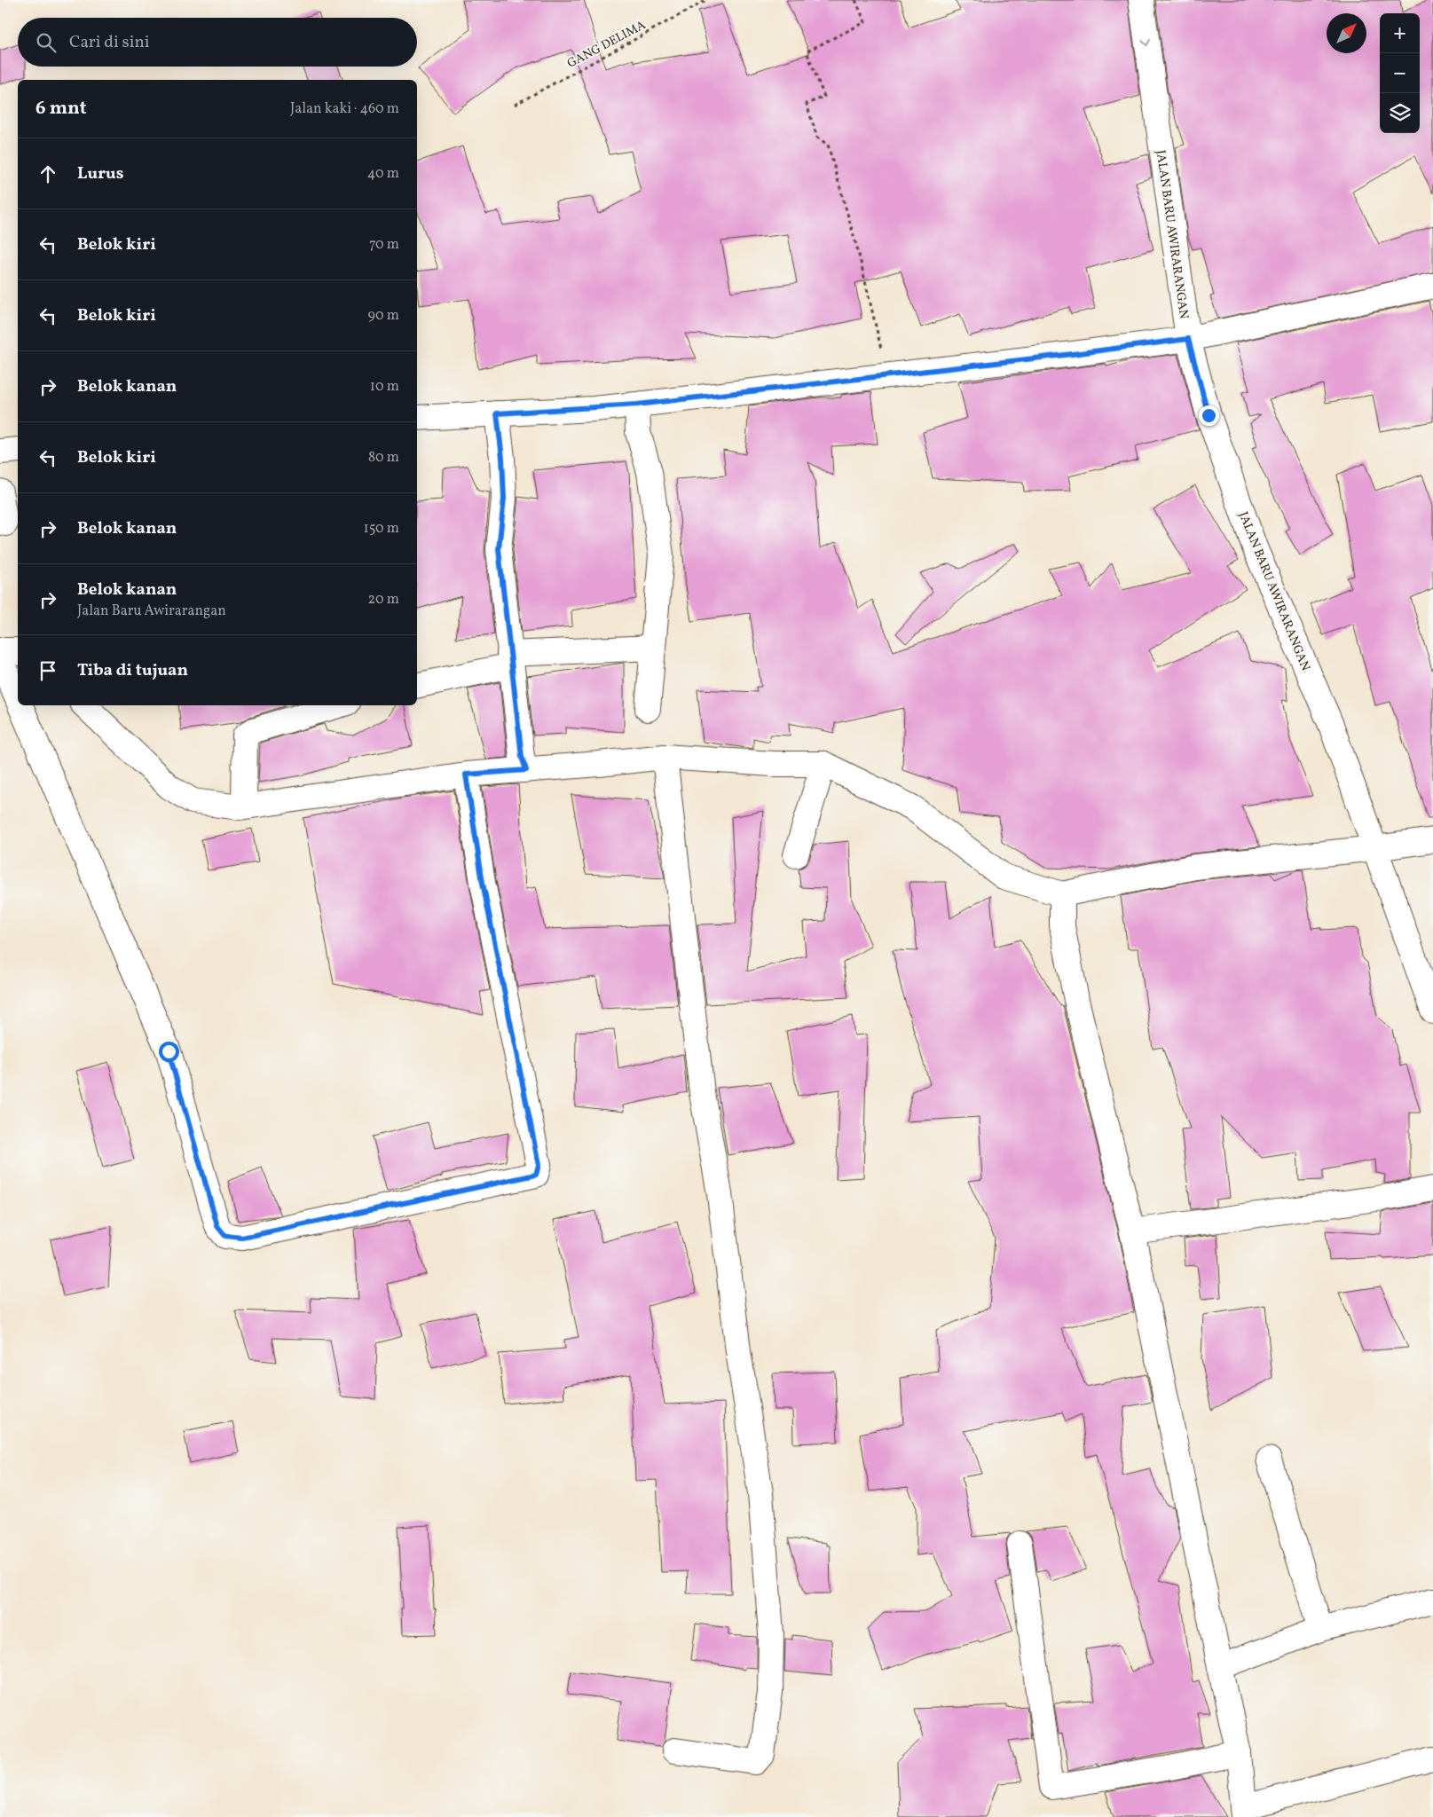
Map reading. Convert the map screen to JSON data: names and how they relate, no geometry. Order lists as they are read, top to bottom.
{
  "streets": {
    "street": ["JALAN BARU AWIRARANGAN"],
    "path": ["GANG DELIMA"]
  },
  "north": "top right",
  "page": {
    "map_buttons": ["+", "−"],
    "search": "Cari di sini",
    "heading": ["6 mnt", "Jalan kaki · 460 m"],
    "list": [
      ["Lurus", "40 m"],
      ["Belok kiri", "70 m"],
      ["Belok kiri", "90 m"],
      ["Belok kanan", "10 m"],
      ["Belok kiri", "80 m"],
      ["Belok kanan", "150 m"],
      ["Belok kanan", "Jalan Baru Awirarangan", "20 m"],
      "Tiba di tujuan"
    ]
  }
}
